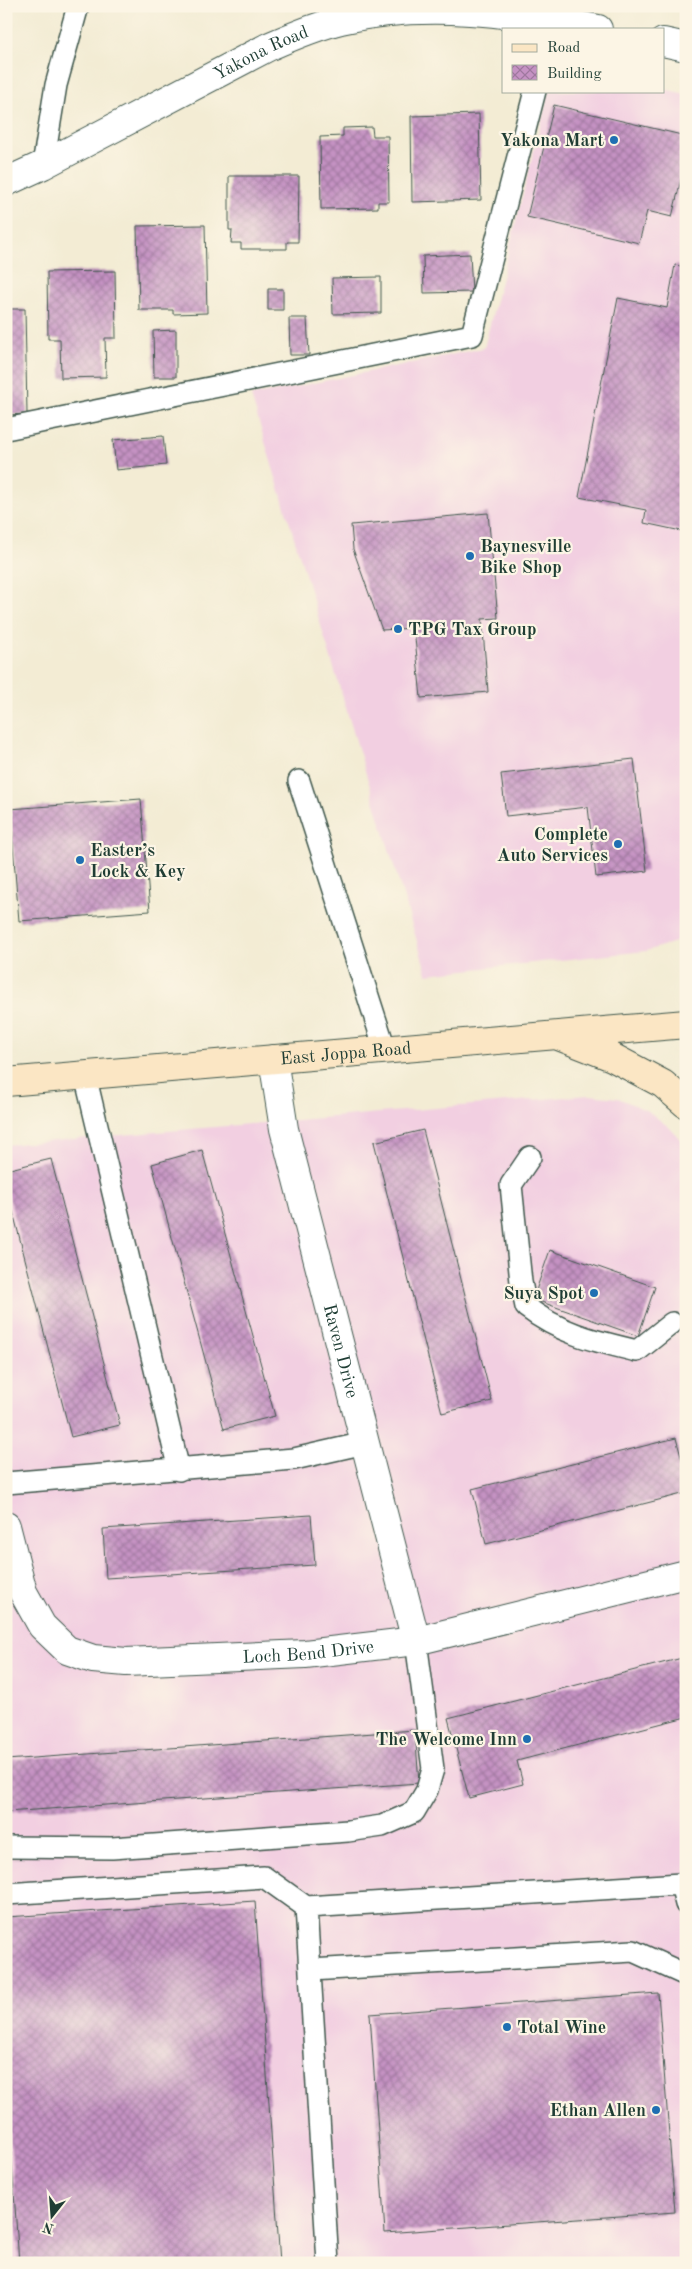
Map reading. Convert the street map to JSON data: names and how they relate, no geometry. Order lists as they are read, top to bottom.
{
  "streets": {
    "main road": ["East Joppa Road"],
    "street": ["Yakona Road", "Raven Drive", "Loch Bend Drive"]
  },
  "crossings": [
    ["East Joppa Road", "Raven Drive"],
    ["Raven Drive", "Loch Bend Drive"]
  ],
  "places": [
    "Yakona Mart",
    "Baynesville Bike Shop",
    "TPG Tax Group",
    "Complete Auto Services",
    "Easter’s Lock & Key",
    "Suya Spot",
    "The Welcome Inn",
    "Total Wine",
    "Ethan Allen"
  ],
  "legend": ["Road", "Building"],
  "north": "bottom"
}
